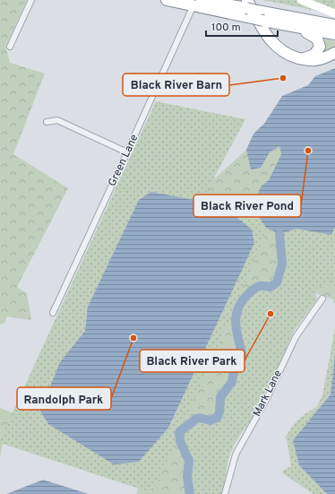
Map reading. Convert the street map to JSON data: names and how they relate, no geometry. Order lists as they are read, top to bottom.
{
  "streets": {
    "street": ["Green Lane", "Mark Lane"]
  },
  "places": [
    "Black River Barn",
    "Black River Pond",
    "Black River Park",
    "Randolph Park"
  ],
  "scale_bar": "100 m"
}
